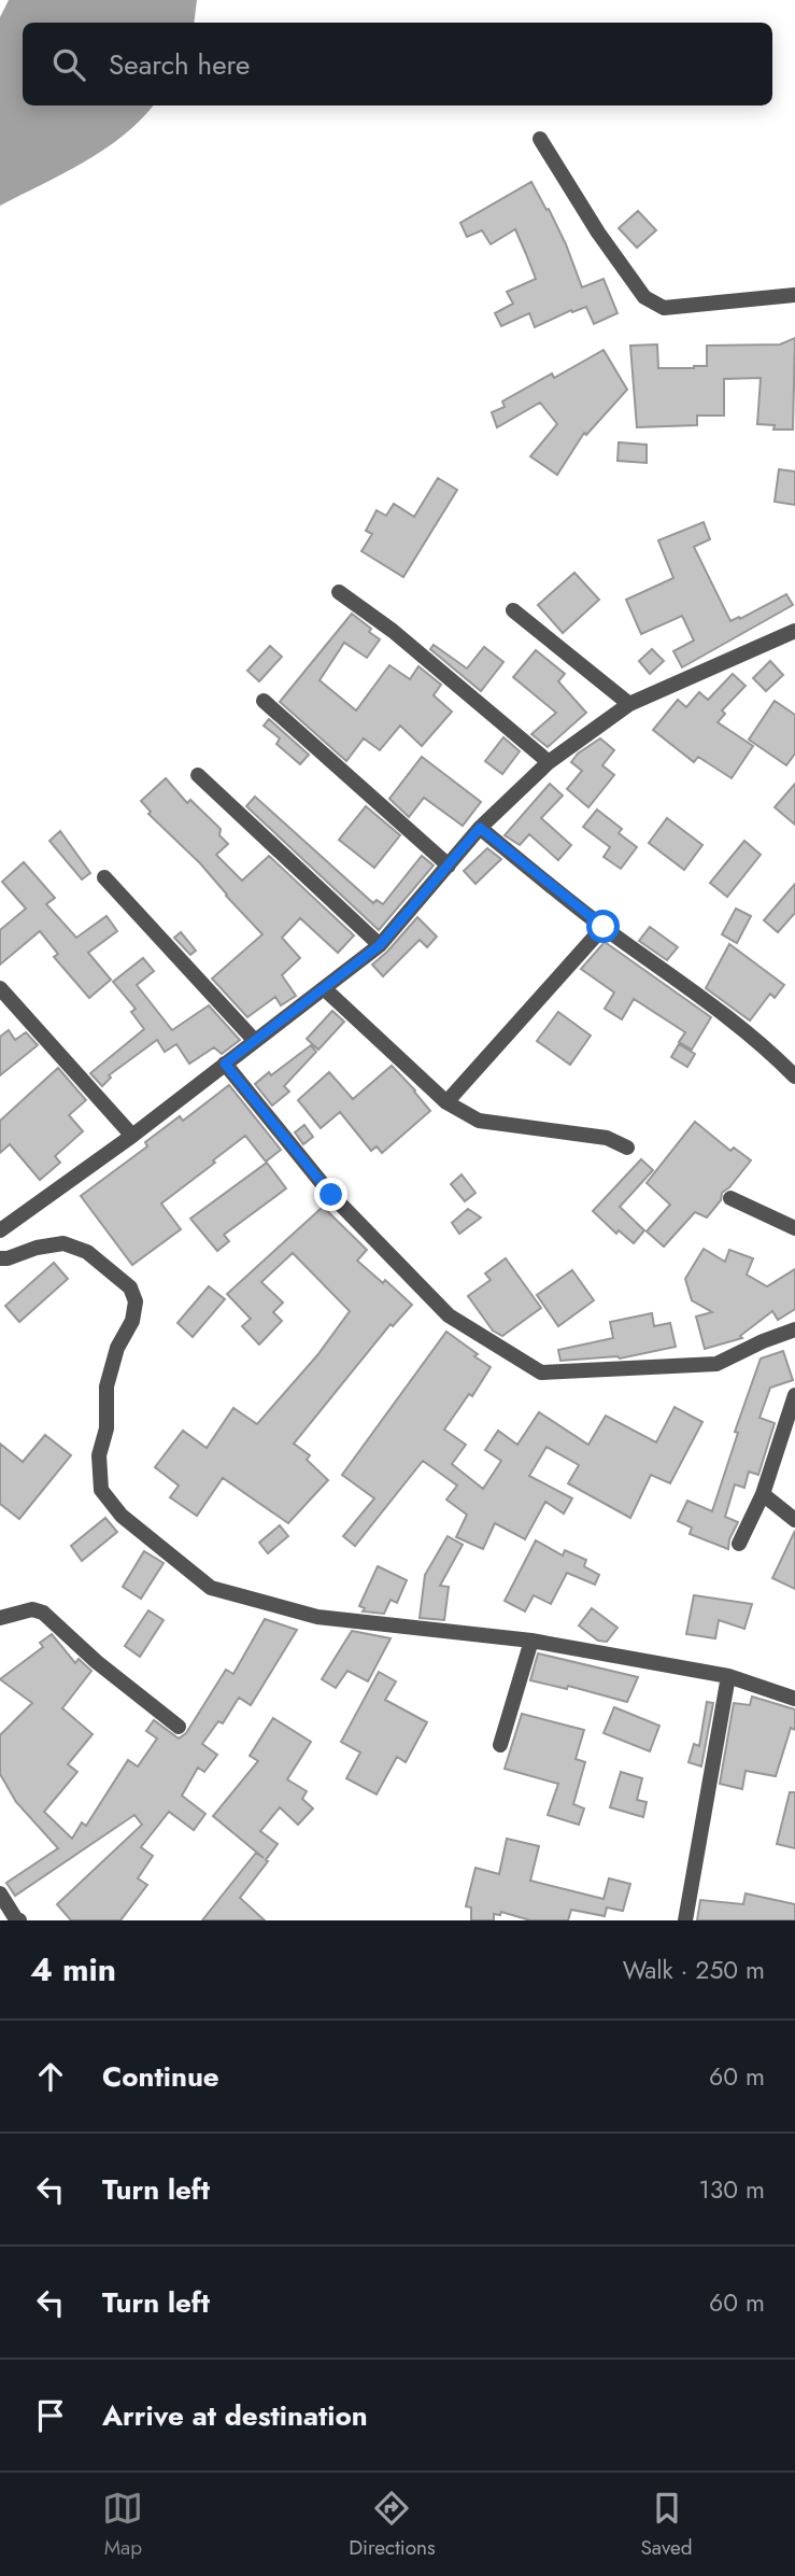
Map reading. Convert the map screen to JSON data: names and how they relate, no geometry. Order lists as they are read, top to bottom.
{
  "page": {
    "search": "Search here",
    "heading": ["4 min", "Walk · 250 m"],
    "list": [
      ["Continue", "60 m"],
      ["Turn left", "130 m"],
      ["Turn left", "60 m"],
      "Arrive at destination"
    ],
    "nav": ["Map", "Directions", "Saved"]
  }
}
